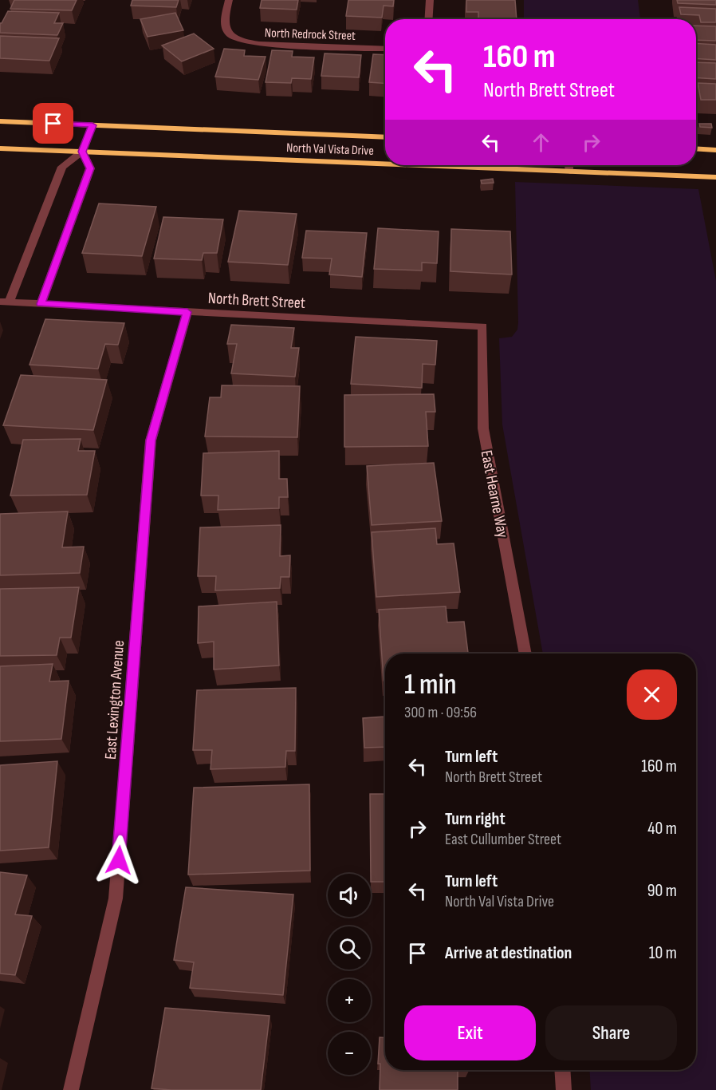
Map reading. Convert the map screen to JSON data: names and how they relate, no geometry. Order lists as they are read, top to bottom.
{
  "streets": {
    "main road": ["North Val Vista Drive"],
    "street": [
      "North Redrock Street",
      "North Brett Street",
      "East Hearne Way",
      "East Lexington Avenue"
    ]
  },
  "crossings": [
    ["North Brett Street", "East Hearne Way"],
    ["North Brett Street", "East Lexington Avenue"]
  ],
  "page": {
    "turn": ["160 m", "North Brett Street"],
    "heading": ["1 min", "300 m · 09:56"],
    "list": [
      {
        "name": "Turn left",
        "note": "North Brett Street",
        "value": "160 m"
      },
      {
        "name": "Turn right",
        "note": "East Cullumber Street",
        "value": "40 m"
      },
      {
        "name": "Turn left",
        "note": "North Val Vista Drive",
        "value": "90 m"
      },
      {
        "name": "Arrive at destination",
        "value": "10 m"
      }
    ],
    "map_buttons": ["+", "−"],
    "buttons": ["Exit", "Share"]
  }
}
